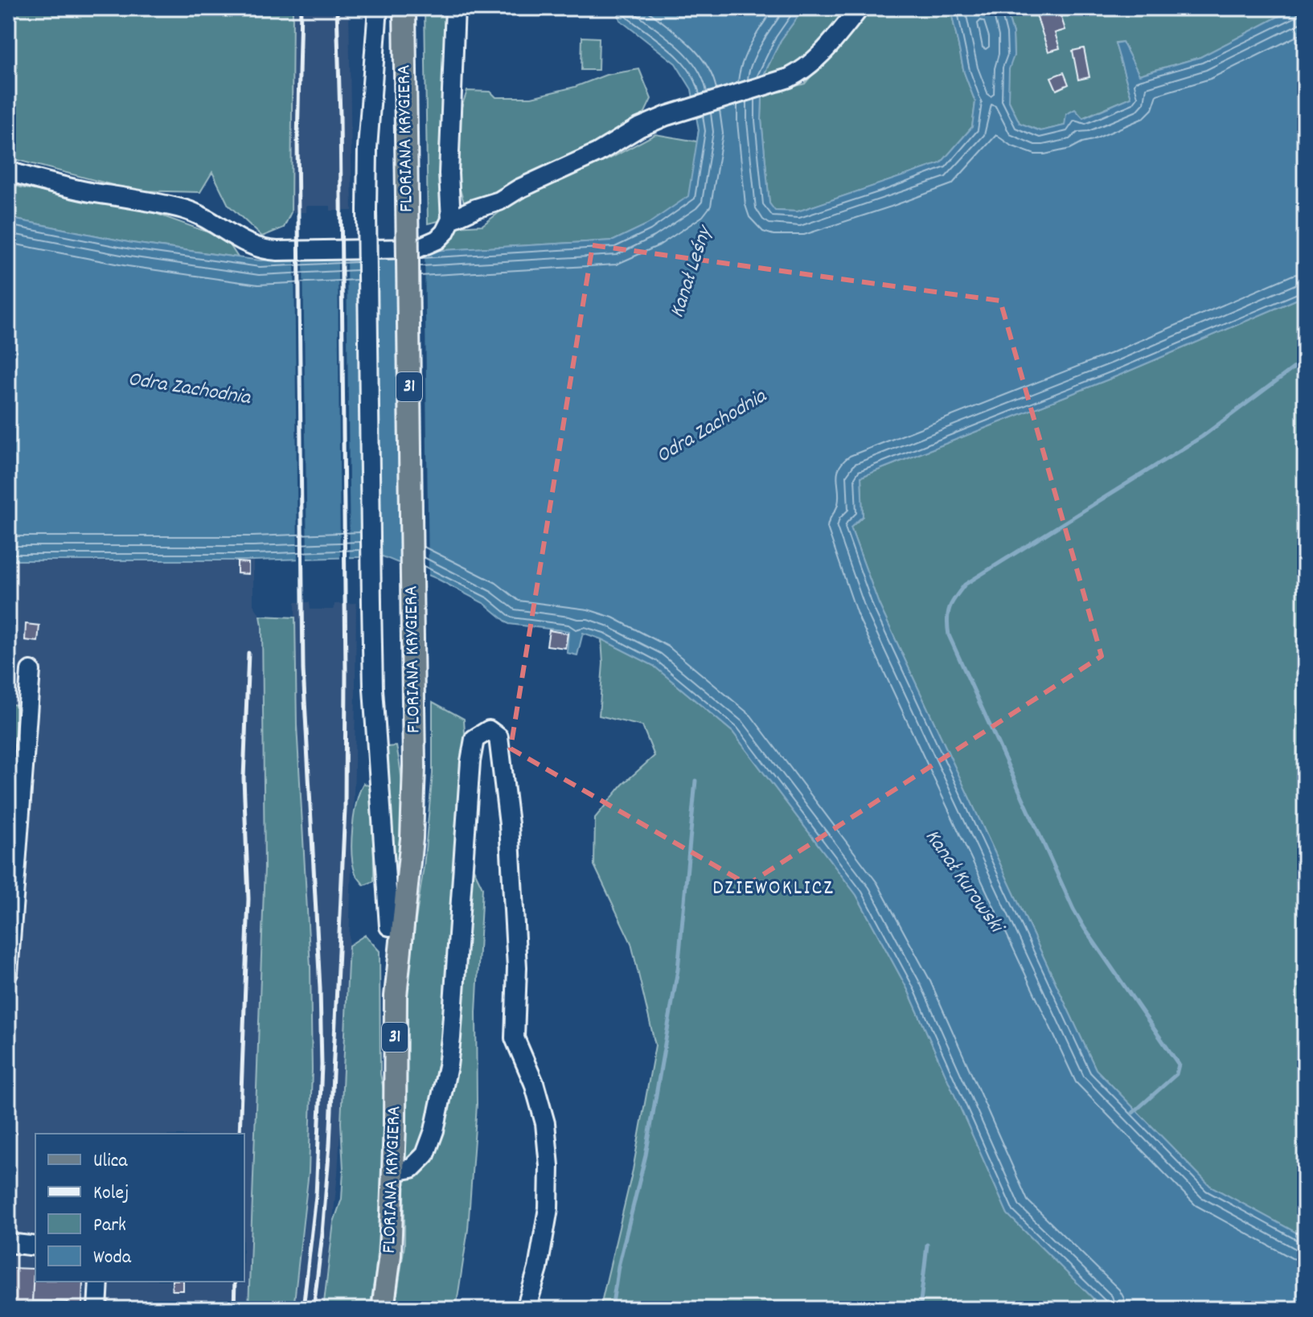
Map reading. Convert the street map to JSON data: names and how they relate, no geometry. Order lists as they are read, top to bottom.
{
  "streets": {
    "main road": ["FLORIANA KRYGIERA", "31"]
  },
  "districts": ["DZIEWOKLICZ"],
  "water": ["Kanał Leśny", "Odra Zachodnia", "Kanał Kurowski"],
  "legend": [
    "Ulica",
    "Kolej",
    "Park",
    "Woda"
  ]
}
